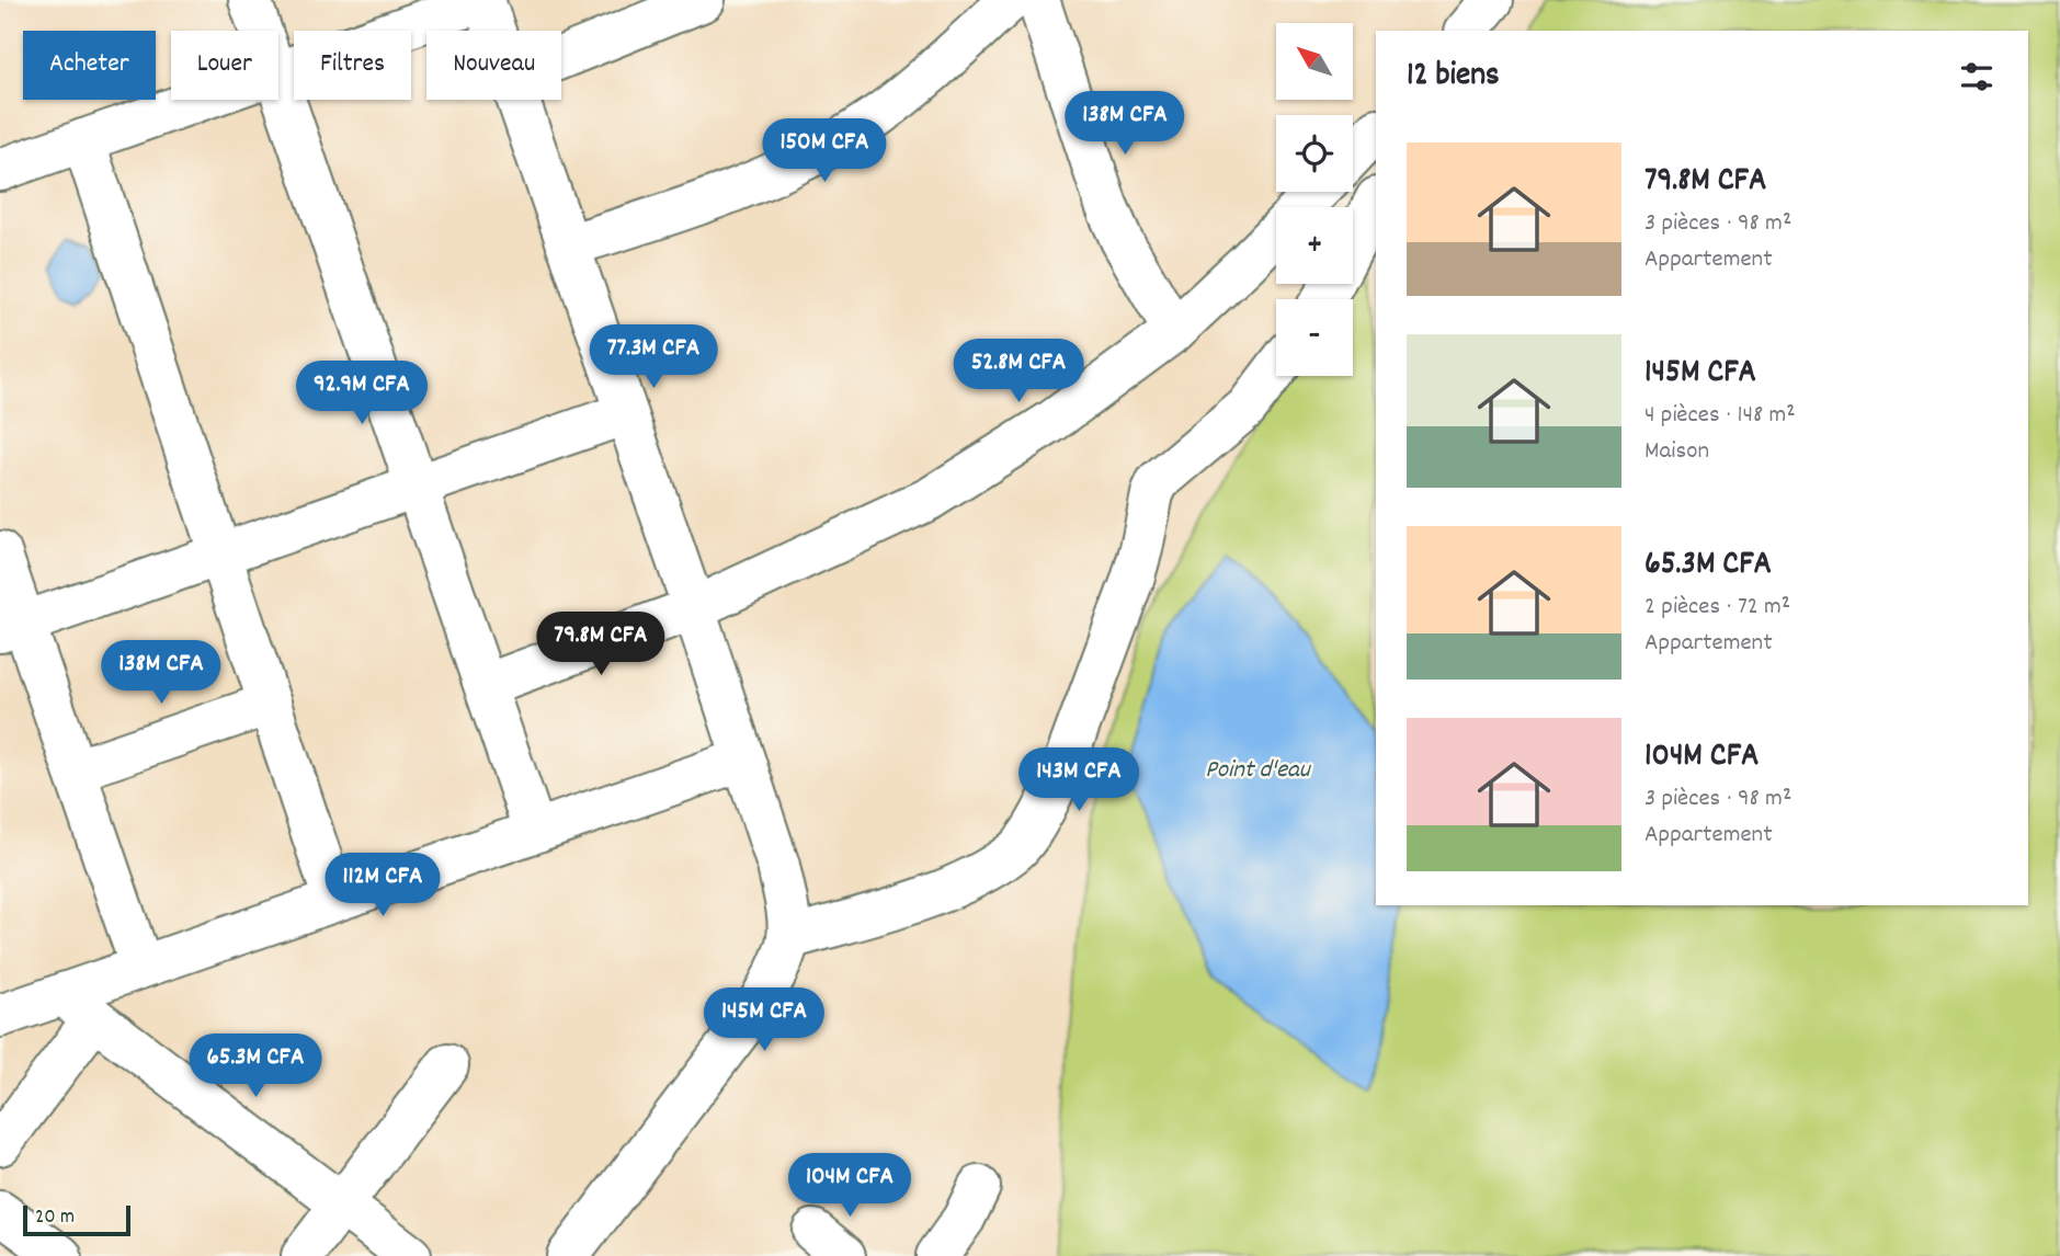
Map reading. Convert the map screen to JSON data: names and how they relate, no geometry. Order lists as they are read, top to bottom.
{
  "water": ["Point d'eau"],
  "scale_bar": "20 m",
  "north": "top left",
  "page": {
    "map_buttons": ["+", "−"],
    "chip": [
      "Acheter",
      "Louer",
      "Filtres",
      "Nouveau"
    ],
    "heading": "12 biens",
    "price": [
      "138M CFA",
      "150M CFA",
      "77.3M CFA",
      "52.8M CFA",
      "92.9M CFA",
      "79.8M CFA",
      "138M CFA",
      "143M CFA",
      "112M CFA",
      "145M CFA",
      "65.3M CFA",
      "104M CFA"
    ],
    "list": [
      {
        "name": "79.8M CFA",
        "note": "3 pièces · 98 m² · Appartement"
      },
      {
        "name": "145M CFA",
        "note": "4 pièces · 148 m² · Maison"
      },
      {
        "name": "65.3M CFA",
        "note": "2 pièces · 72 m² · Appartement"
      },
      {
        "name": "104M CFA",
        "note": "3 pièces · 98 m² · Appartement"
      }
    ],
    "scale": "20 m"
  }
}
